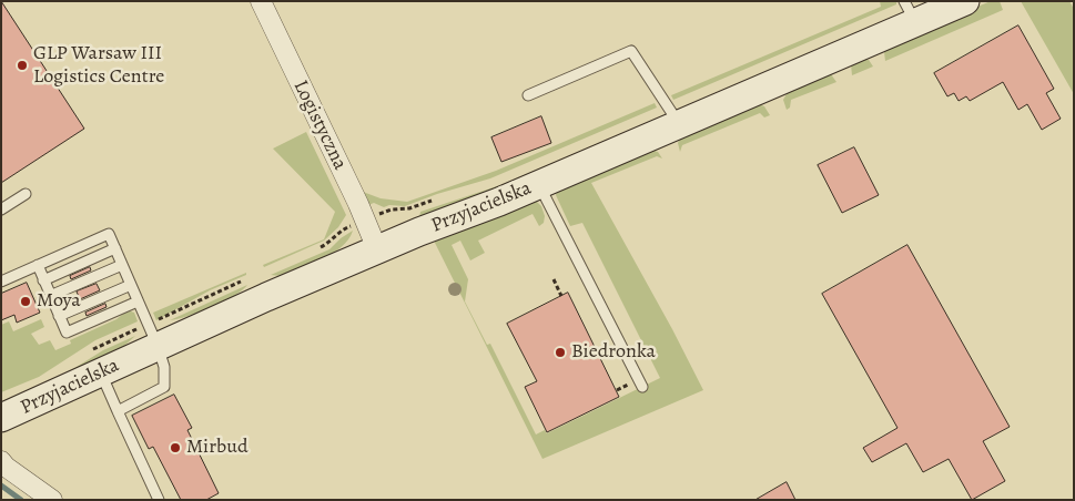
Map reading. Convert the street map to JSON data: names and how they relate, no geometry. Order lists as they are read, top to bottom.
{
  "streets": {
    "street": ["Logistyczna", "Przyjacielska"]
  },
  "crossings": [
    ["Logistyczna", "Przyjacielska"]
  ],
  "places": [
    "GLP Warsaw III Logistics Centre",
    "Moya",
    "Biedronka",
    "Mirbud"
  ]
}
